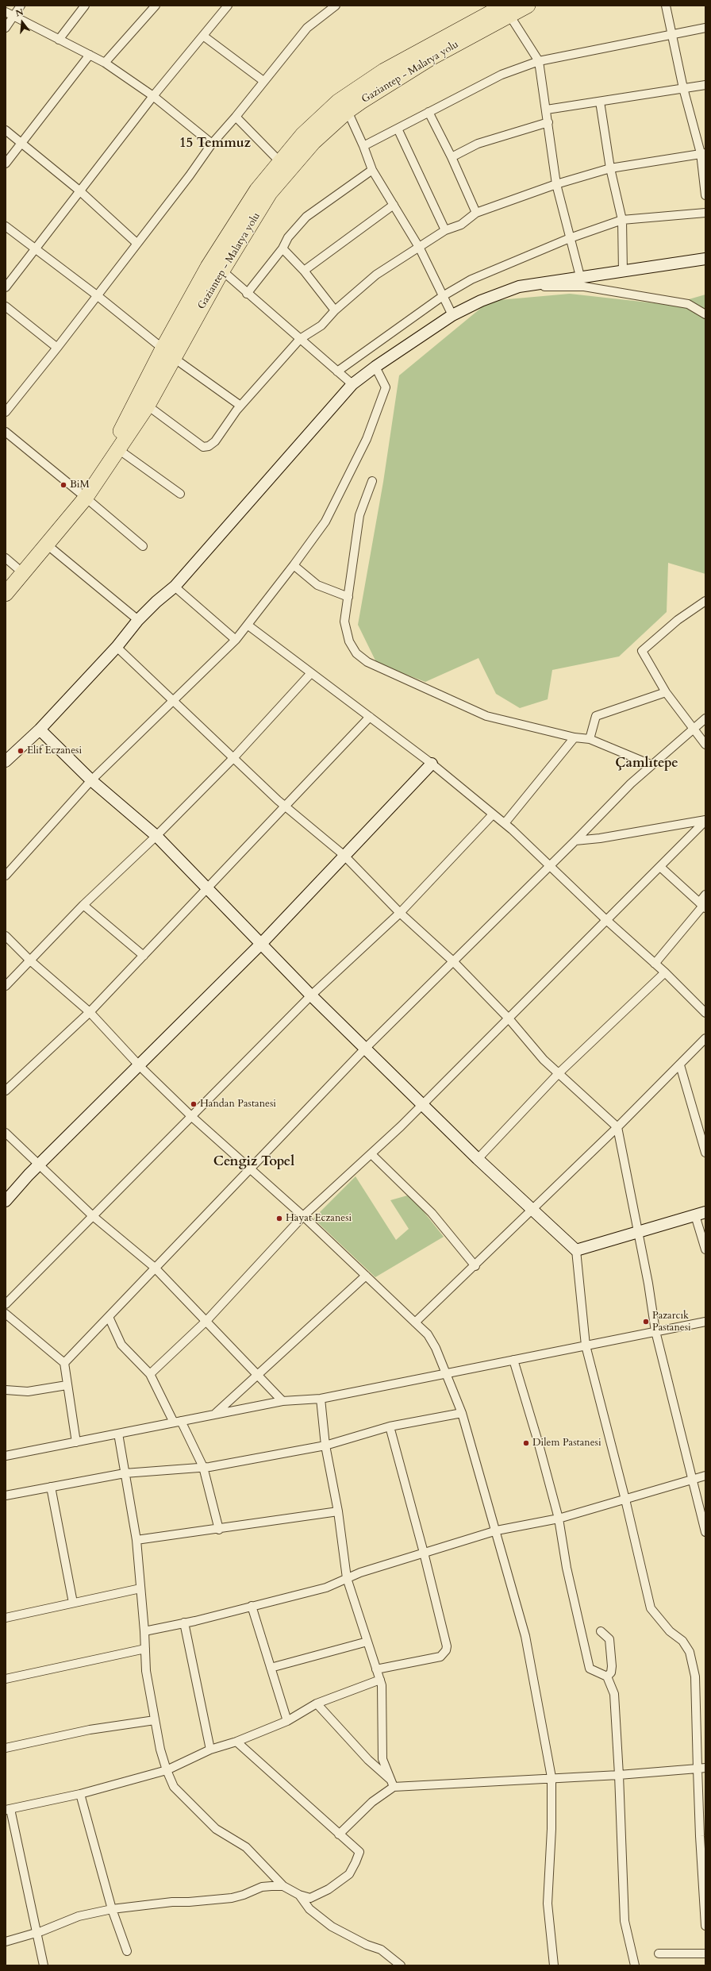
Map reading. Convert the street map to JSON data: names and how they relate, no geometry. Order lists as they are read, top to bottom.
{
  "streets": {
    "highway": ["Gaziantep - Malatya yolu"]
  },
  "districts": ["15 Temmuz", "Çamlıtepe", "Cengiz Topel"],
  "places": [
    "BiM",
    "Elif Eczanesi",
    "Handan Pastanesi",
    "Hayat Eczanesi",
    "Pazarcık Pastanesi",
    "Dilem Pastanesi"
  ],
  "north": "top"
}
